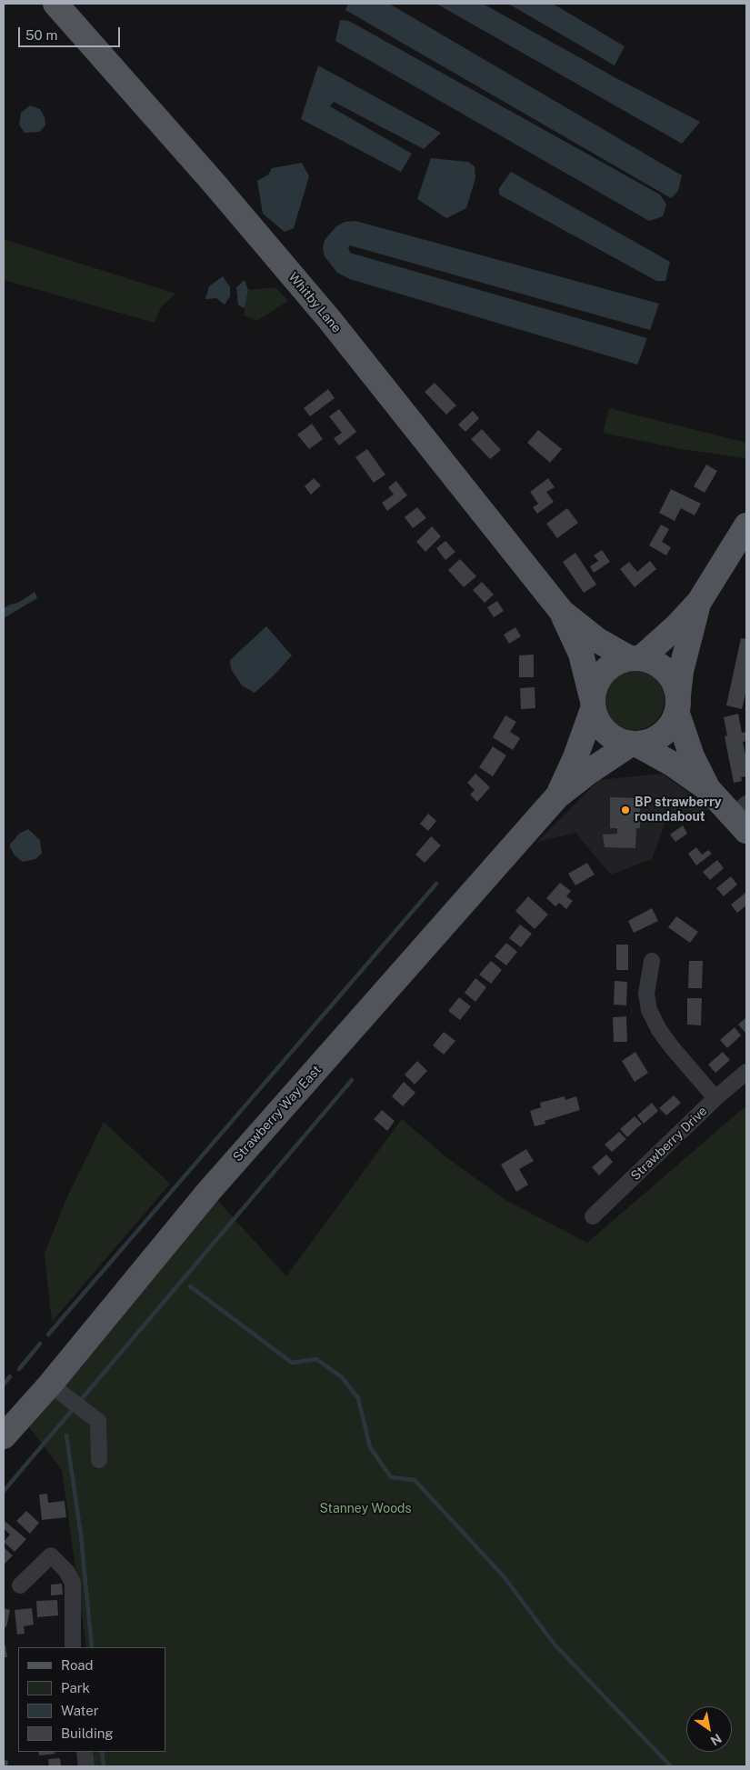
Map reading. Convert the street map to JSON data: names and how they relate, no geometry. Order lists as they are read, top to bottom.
{
  "streets": {
    "main road": ["Whitby Lane", "Strawberry Way East"],
    "street": ["Strawberry Drive"]
  },
  "crossings": [
    ["Whitby Lane", "Strawberry Way East"]
  ],
  "parks": ["Stanney Woods"],
  "places": ["BP strawberry roundabout"],
  "legend": [
    "Road",
    "Park",
    "Water",
    "Building"
  ],
  "scale_bar": "50 m",
  "north": "bottom right"
}
